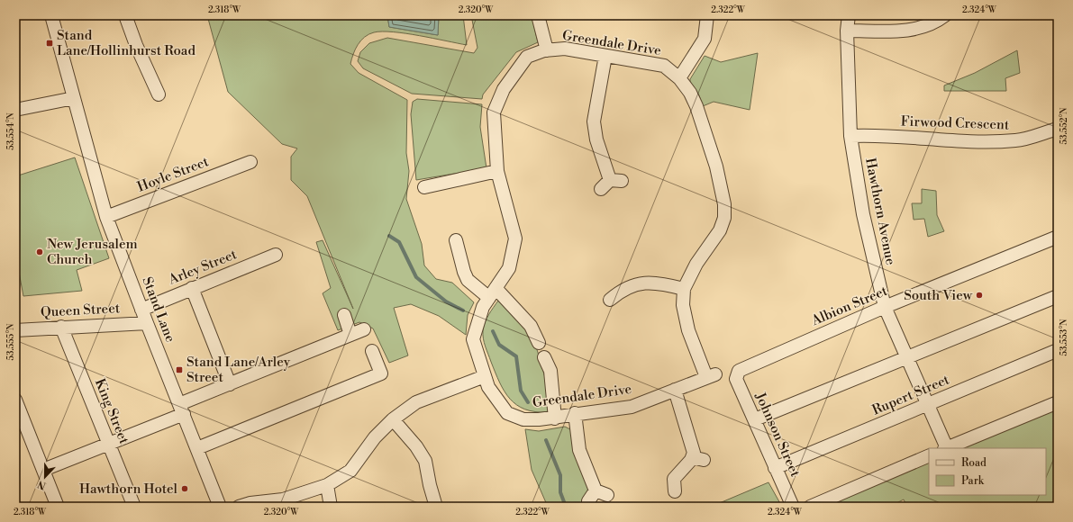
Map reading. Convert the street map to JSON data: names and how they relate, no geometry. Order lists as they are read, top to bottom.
{
  "streets": {
    "street": [
      "Greendale Drive",
      "Firwood Crescent",
      "Hoyle Street",
      "Hawthorn Avenue",
      "Arley Street",
      "Albion Street",
      "Stand Lane",
      "Queen Street",
      "Rupert Street",
      "King Street",
      "Johnson Street"
    ]
  },
  "crossings": [
    ["Firwood Crescent", "Hawthorn Avenue"],
    ["Hoyle Street", "Stand Lane"],
    ["Hawthorn Avenue", "Albion Street"],
    ["Hawthorn Avenue", "Rupert Street"],
    ["Arley Street", "Stand Lane"],
    ["Albion Street", "Johnson Street"],
    ["Stand Lane", "Queen Street"],
    ["Queen Street", "King Street"],
    ["Rupert Street", "Johnson Street"]
  ],
  "places": {
    "transit": ["Stand Lane/Hollinhurst Road", "Stand Lane/Arley Street"],
    "other": ["New Jerusalem Church", "South View", "Hawthorn Hotel"]
  },
  "legend": ["Road", "Park"],
  "north": "bottom",
  "coordinates": [
    "2.318°W",
    "2.320°W",
    "2.322°W",
    "2.324°W",
    "53.552°N",
    "53.554°N",
    "53.553°N",
    "53.555°N"
  ]
}
